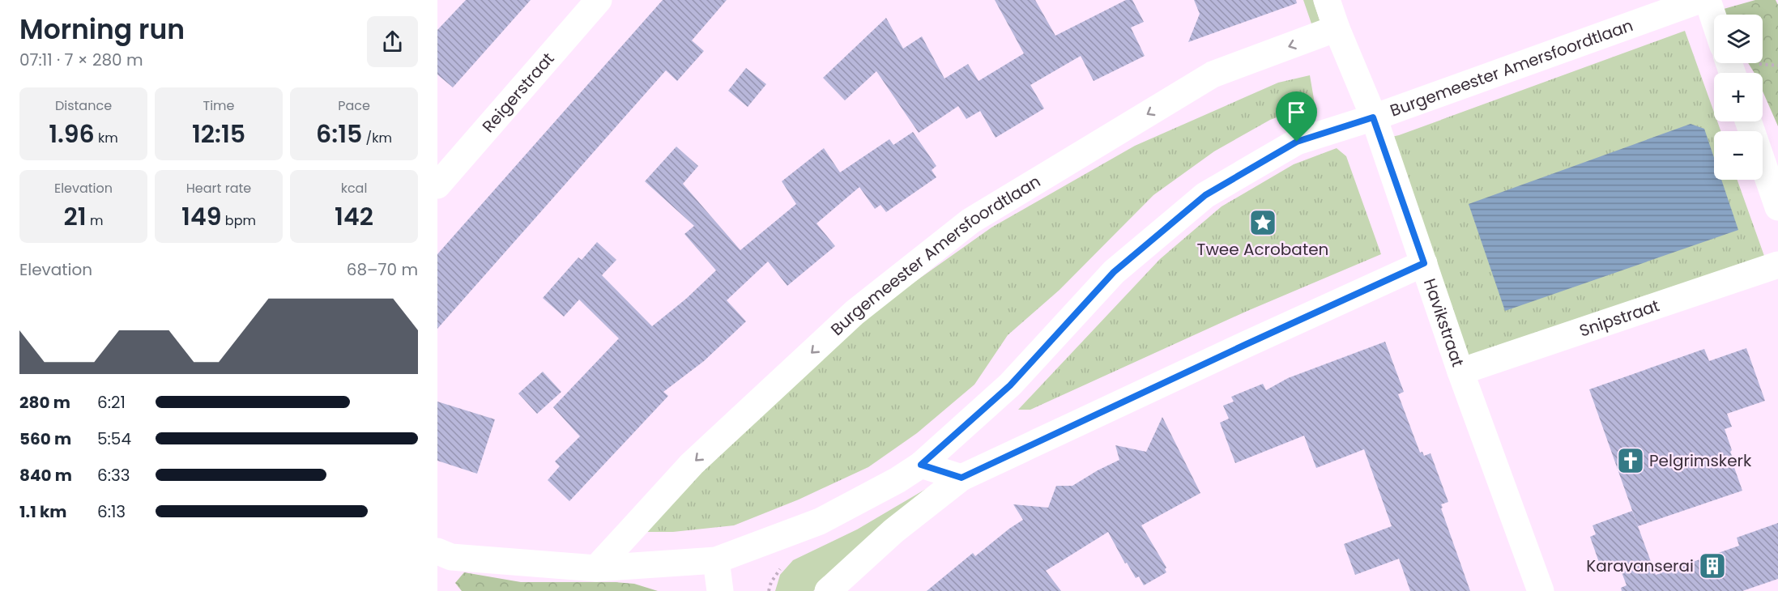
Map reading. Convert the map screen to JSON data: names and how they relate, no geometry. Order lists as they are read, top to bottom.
{
  "streets": {
    "street": [
      "Burgemeester Amersfoordtlaan",
      "Reigerstraat",
      "Snipstraat",
      "Havikstraat"
    ]
  },
  "crossings": [
    ["Burgemeester Amersfoordtlaan", "Havikstraat"],
    ["Snipstraat", "Havikstraat"]
  ],
  "places": {
    "place": ["Twee Acrobaten"],
    "church": ["Pelgrimskerk"],
    "building": ["Karavanserai"]
  },
  "page": {
    "heading": ["Morning run", "07:11 · 7 × 280 m"],
    "map_buttons": ["+", "−"],
    "stats": [
      ["Distance", "1.96 km"],
      ["Time", "12:15"],
      ["Pace", "6:15 /km"],
      ["Elevation", "21 m"],
      ["Heart rate", "149 bpm"],
      ["kcal", "142"]
    ],
    "chart": ["Elevation", "68–70 m"],
    "list": [
      {
        "name": "280 m",
        "note": "6:21"
      },
      {
        "name": "560 m",
        "note": "5:54"
      },
      {
        "name": "840 m",
        "note": "6:33"
      },
      {
        "name": "1.1 km",
        "note": "6:13"
      }
    ]
  }
}
